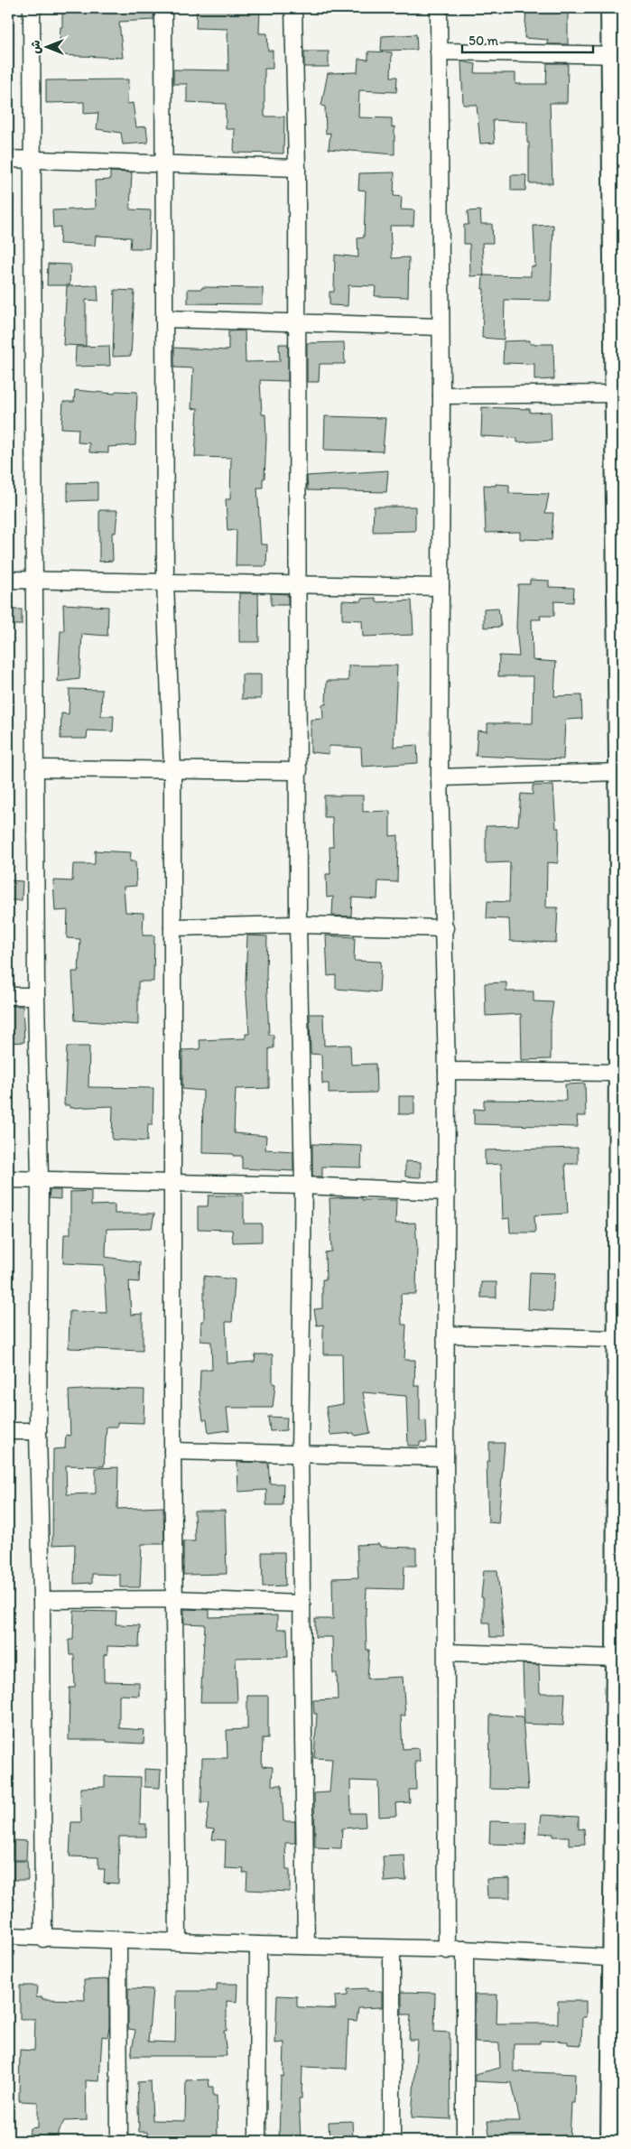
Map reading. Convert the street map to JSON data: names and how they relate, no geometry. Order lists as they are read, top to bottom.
{
  "scale_bar": "50 m",
  "north": "left"
}
